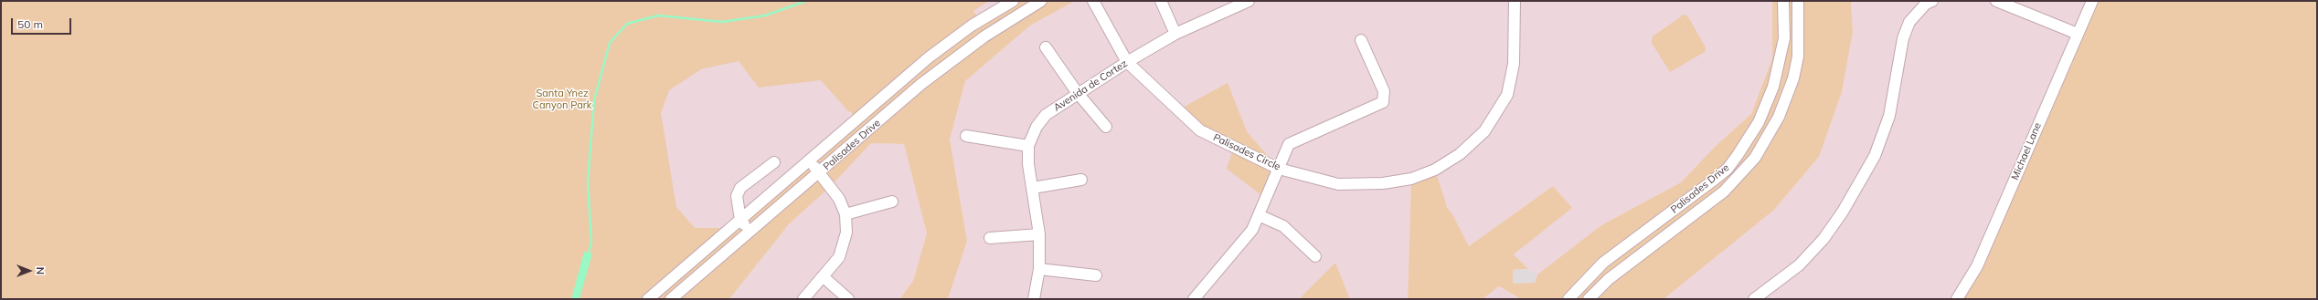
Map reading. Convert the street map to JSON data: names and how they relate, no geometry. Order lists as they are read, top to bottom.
{
  "streets": {
    "street": [
      "Avenida de Cortez",
      "Palisades Drive",
      "Michael Lane",
      "Palisades Circle"
    ]
  },
  "crossings": [
    ["Avenida de Cortez", "Palisades Circle"]
  ],
  "parks": ["Santa Ynez Canyon Park"],
  "scale_bar": "50 m",
  "north": "right"
}
